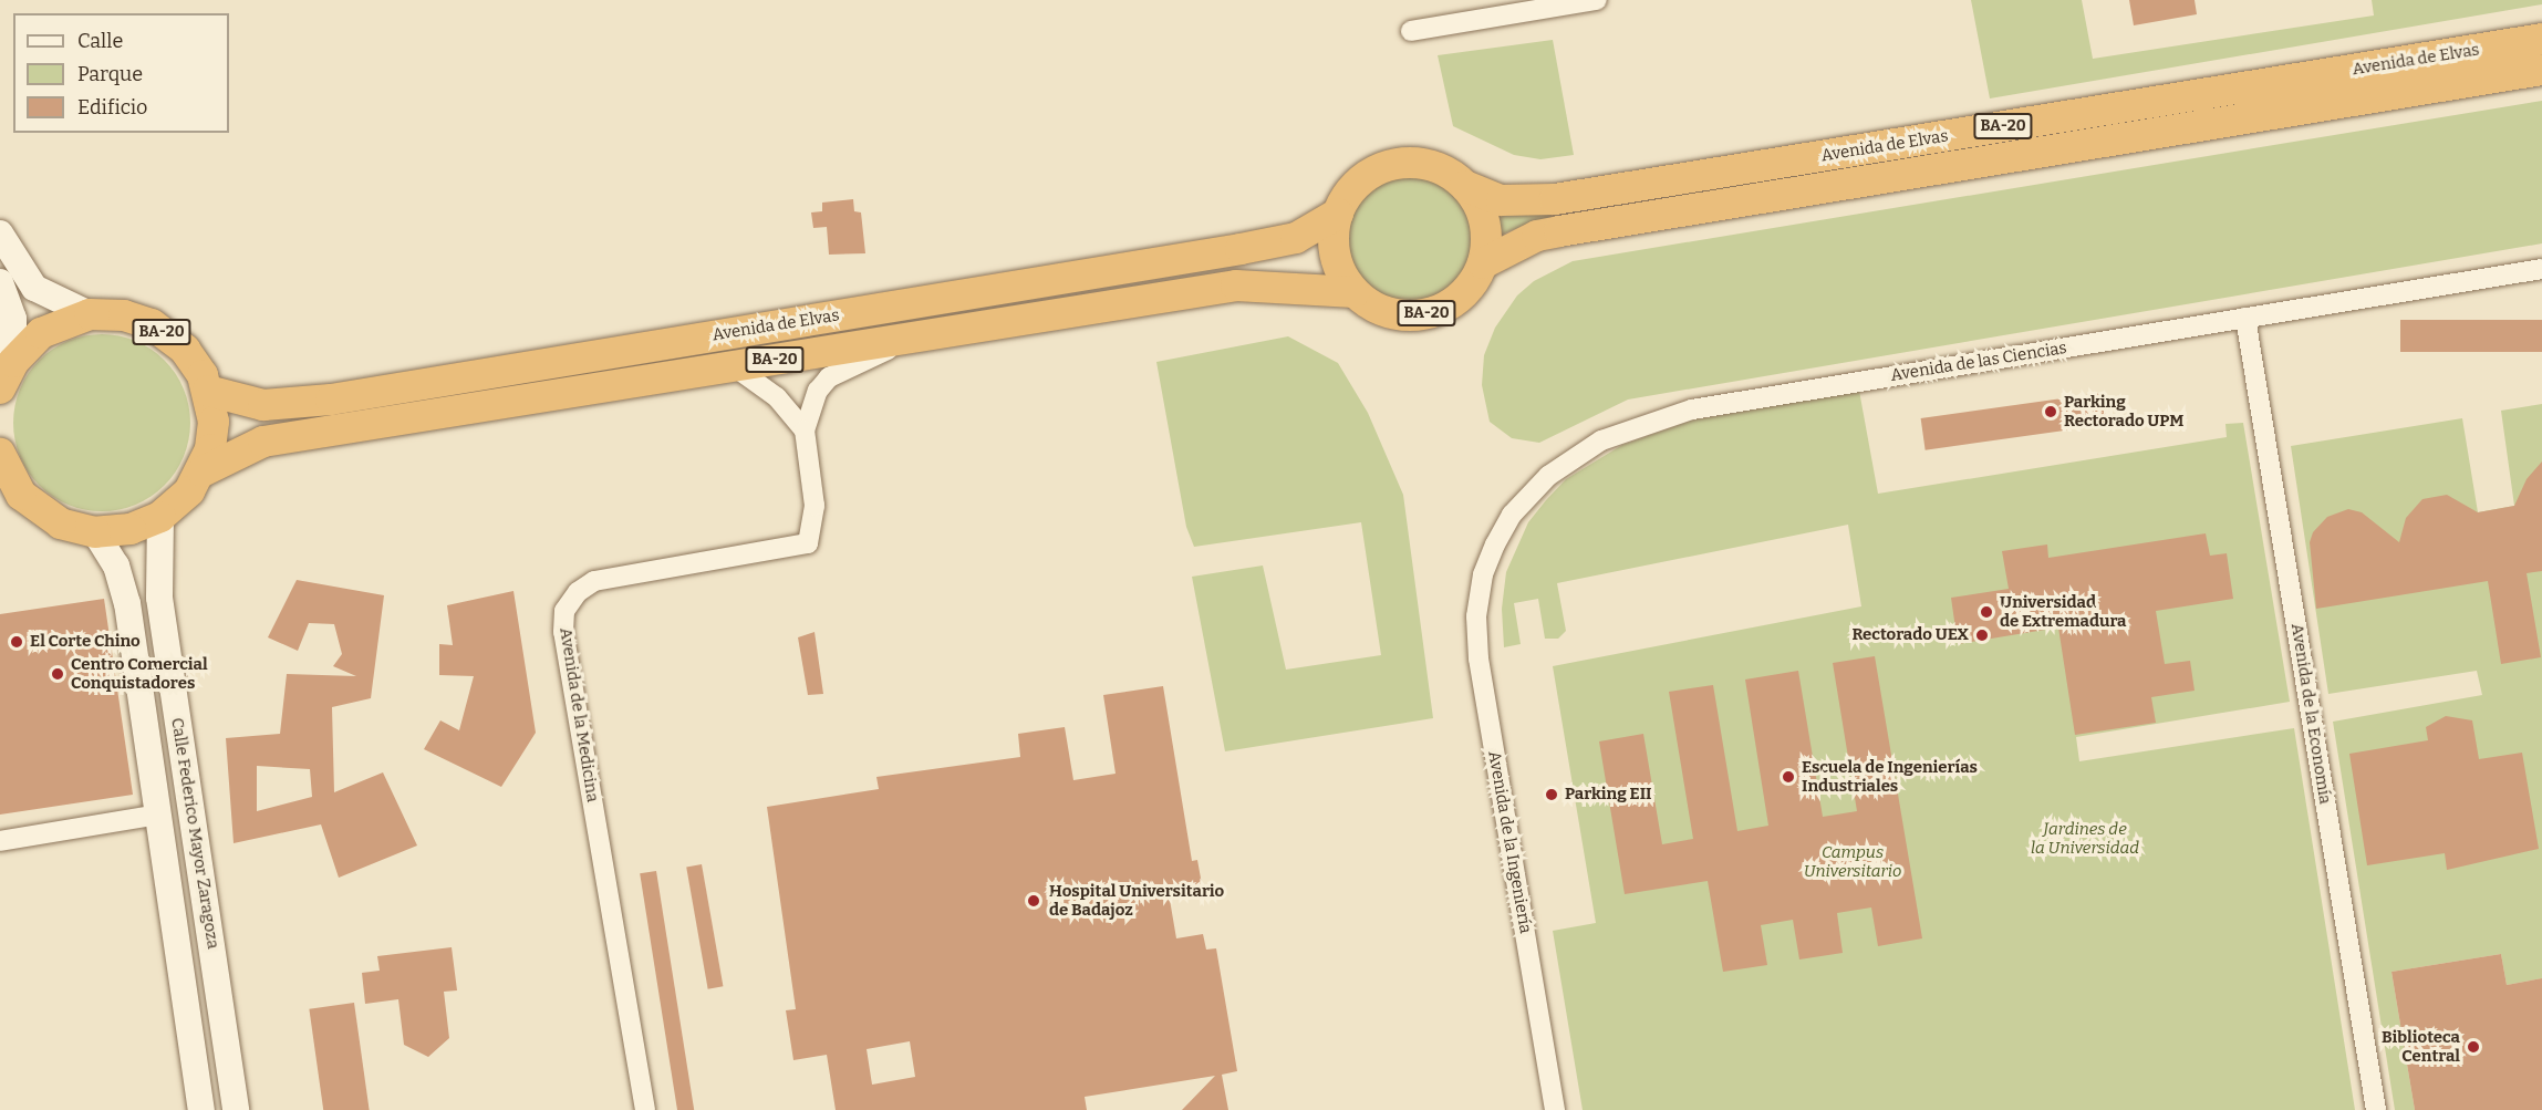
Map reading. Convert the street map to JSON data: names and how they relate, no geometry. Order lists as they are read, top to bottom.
{
  "streets": {
    "highway": ["Avenida de Elvas", "BA-20"],
    "main road": ["Calle Federico Mayor Zaragoza"],
    "street": [
      "Avenida de las Ciencias",
      "Avenida de la Economía",
      "Avenida de la Medicina",
      "Avenida de la Ingeniería"
    ]
  },
  "crossings": [
    ["Avenida de Elvas", "BA-20"],
    ["Avenida de Elvas", "Avenida de la Medicina"],
    ["BA-20", "Calle Federico Mayor Zaragoza"],
    ["Avenida de las Ciencias", "Avenida de la Economía"],
    ["Avenida de las Ciencias", "Avenida de la Ingeniería"]
  ],
  "parks": ["Jardines de la Universidad", "Campus Universitario"],
  "places": [
    "Parking Rectorado UPM",
    "Universidad de Extremadura",
    "Rectorado UEX",
    "El Corte Chino",
    "Centro Comercial Conquistadores",
    "Escuela de Ingenierías Industriales",
    "Parking EII",
    "Hospital Universitario de Badajoz",
    "Biblioteca Central"
  ],
  "legend": ["Calle", "Parque", "Edificio"]
}
